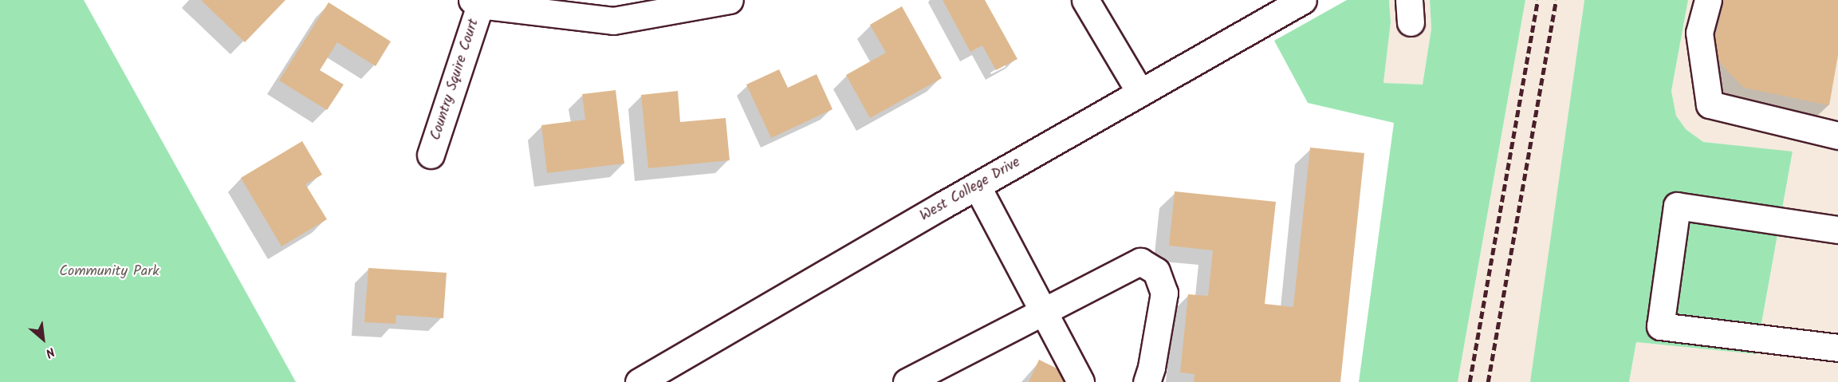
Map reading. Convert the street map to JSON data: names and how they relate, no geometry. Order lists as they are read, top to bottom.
{
  "streets": {
    "street": ["Country Squire Court", "West College Drive"]
  },
  "parks": ["Community Park"],
  "north": "bottom right"
}
